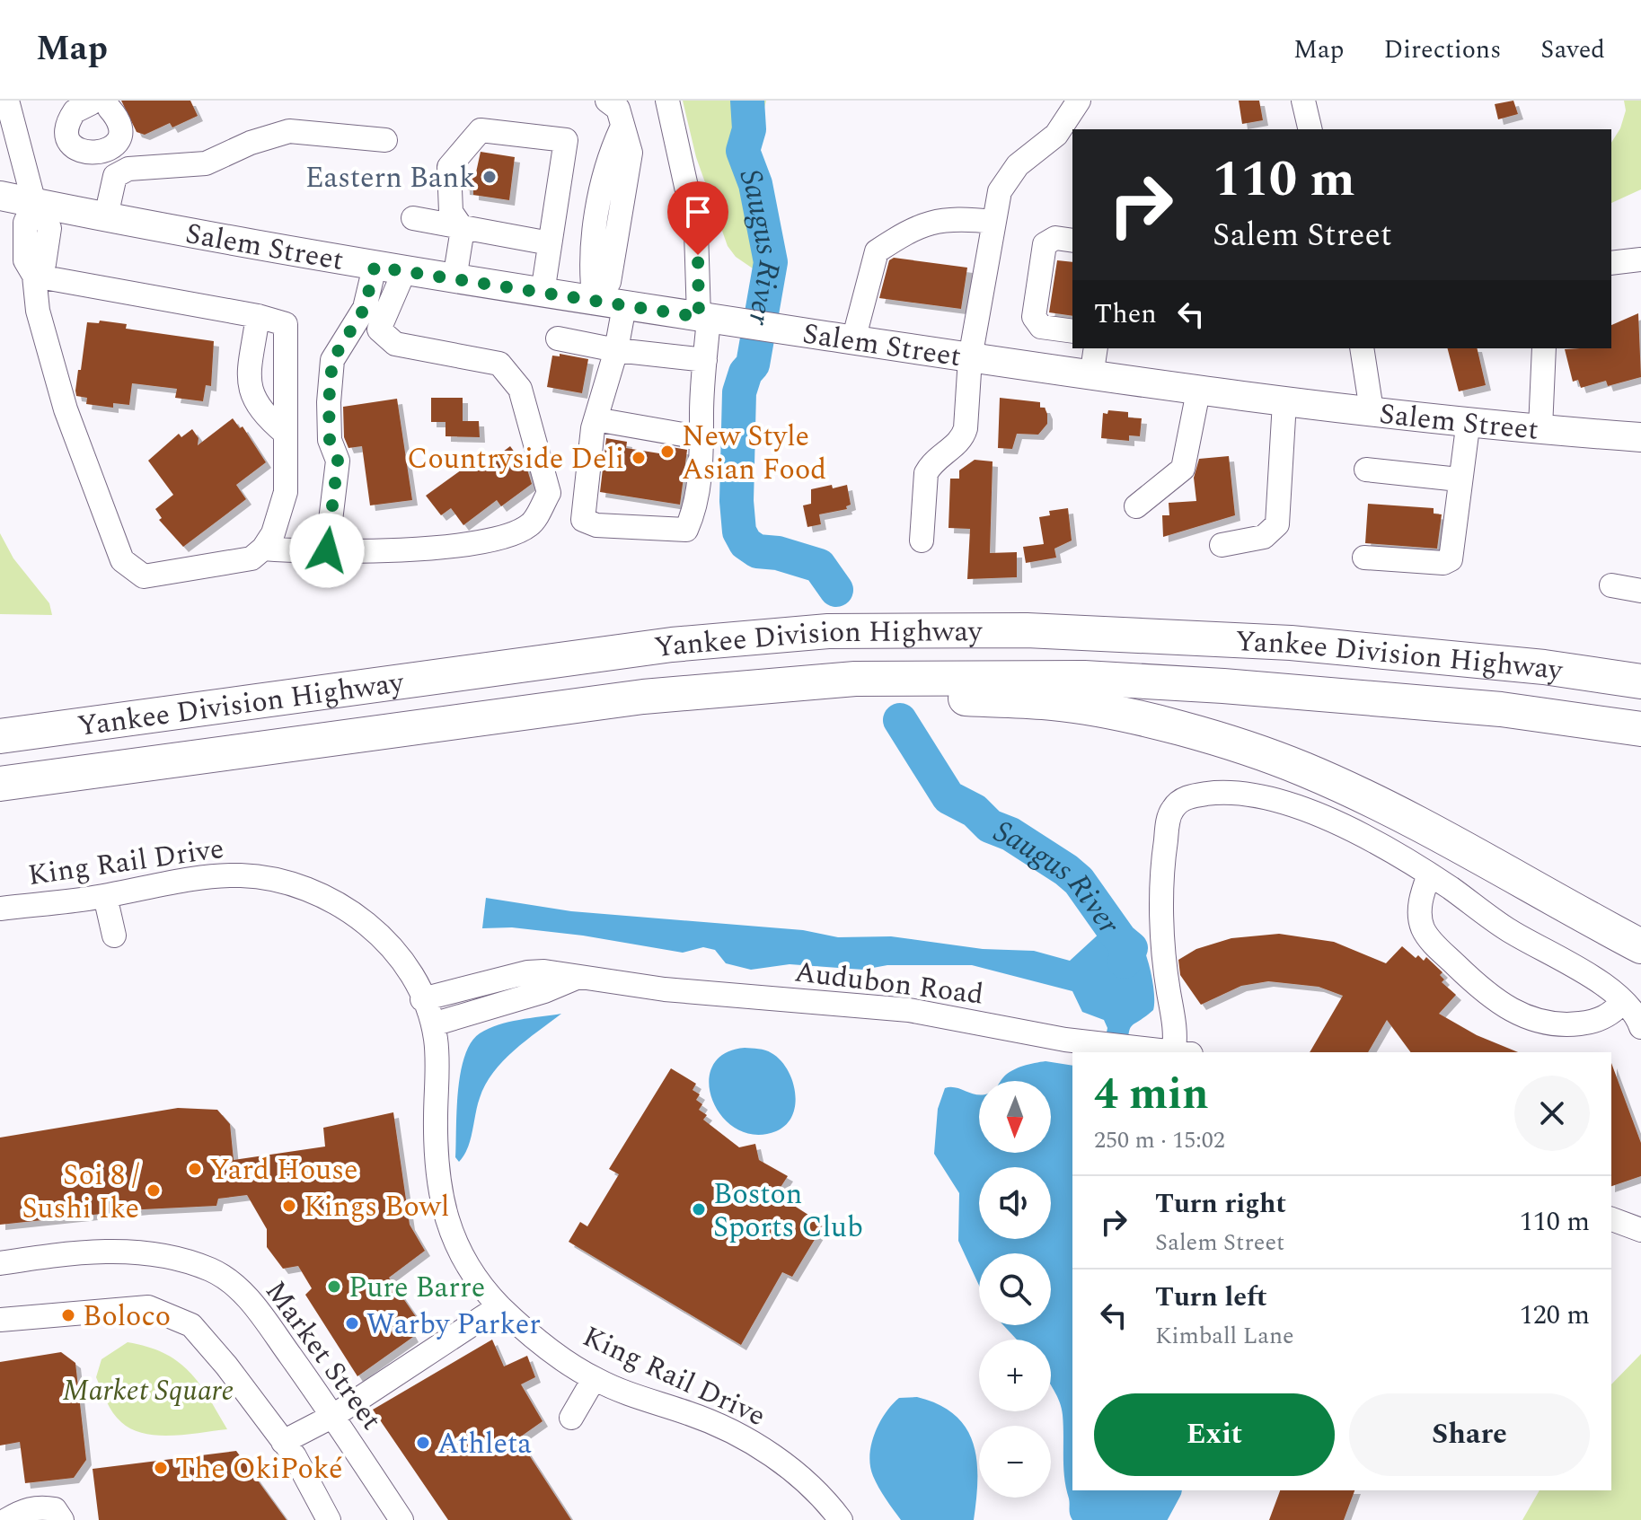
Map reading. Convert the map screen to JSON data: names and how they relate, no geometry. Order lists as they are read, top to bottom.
{
  "streets": {
    "highway": ["Yankee Division Highway"],
    "main road": ["Salem Street"],
    "street": ["King Rail Drive", "Audubon Road", "Market Street"]
  },
  "crossings": [
    ["King Rail Drive", "Audubon Road"]
  ],
  "water": ["Saugus River"],
  "parks": ["Market Square"],
  "places": [
    "Eastern Bank",
    "New Style Asian Food",
    "Countryside Deli",
    "Yard House",
    "Soi 8 / Sushi Ike",
    "Kings Bowl",
    "Boston Sports Club",
    "Pure Barre",
    "Boloco",
    "Warby Parker",
    "Athleta",
    "The OkiPoké"
  ],
  "north": "bottom",
  "page": {
    "header": "Map",
    "nav": ["Map", "Directions", "Saved"],
    "turn": ["110 m", "Salem Street"],
    "then": "Then",
    "heading": ["4 min", "250 m · 15:02"],
    "map_buttons": ["+", "−"],
    "list": [
      {
        "name": "Turn right",
        "note": "Salem Street",
        "value": "110 m"
      },
      {
        "name": "Turn left",
        "note": "Kimball Lane",
        "value": "120 m"
      }
    ],
    "buttons": ["Exit", "Share"]
  }
}
